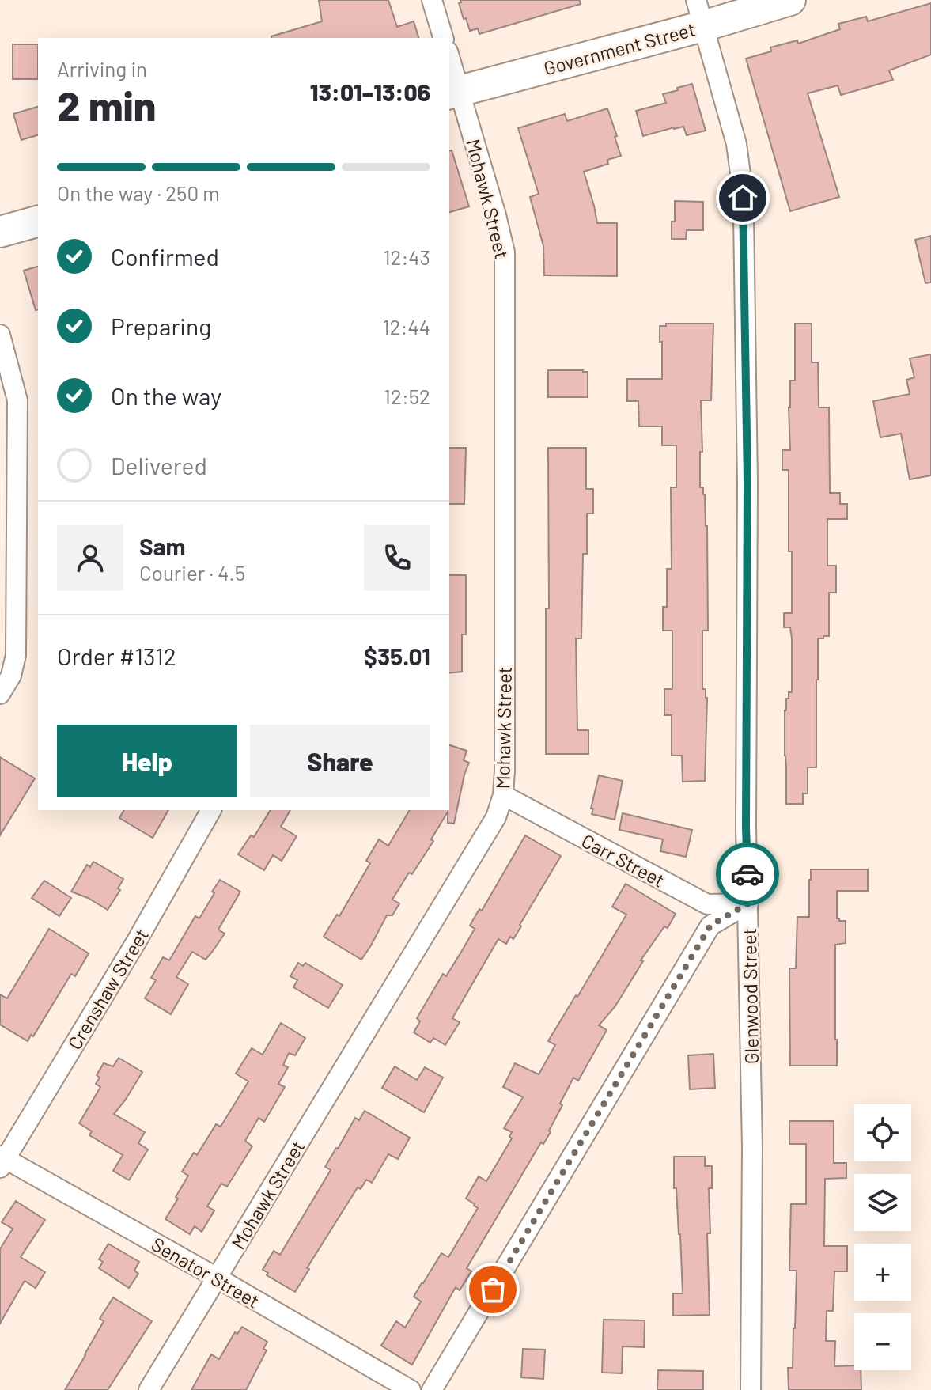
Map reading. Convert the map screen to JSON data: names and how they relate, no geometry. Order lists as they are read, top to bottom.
{
  "streets": {
    "main road": ["Government Street"],
    "street": [
      "Mohawk Street",
      "Carr Street",
      "Crenshaw Street",
      "Glenwood Street",
      "Senator Street"
    ]
  },
  "crossings": [
    ["Government Street", "Mohawk Street"],
    ["Government Street", "Glenwood Street"],
    ["Mohawk Street", "Carr Street"],
    ["Mohawk Street", "Senator Street"],
    ["Carr Street", "Glenwood Street"],
    ["Crenshaw Street", "Senator Street"]
  ],
  "page": {
    "heading": ["2 min", "Arriving in", "13:01–13:06"],
    "panel": [
      "Sam",
      "Courier · 4.5",
      "Order #1312",
      "$35.01"
    ],
    "bar": "On the way · 250 m",
    "list": [
      ["Confirmed", "12:43"],
      ["Preparing", "12:44"],
      ["On the way", "12:52"],
      "Delivered"
    ],
    "buttons": ["Help", "Share"],
    "map_buttons": ["+", "−"]
  }
}
